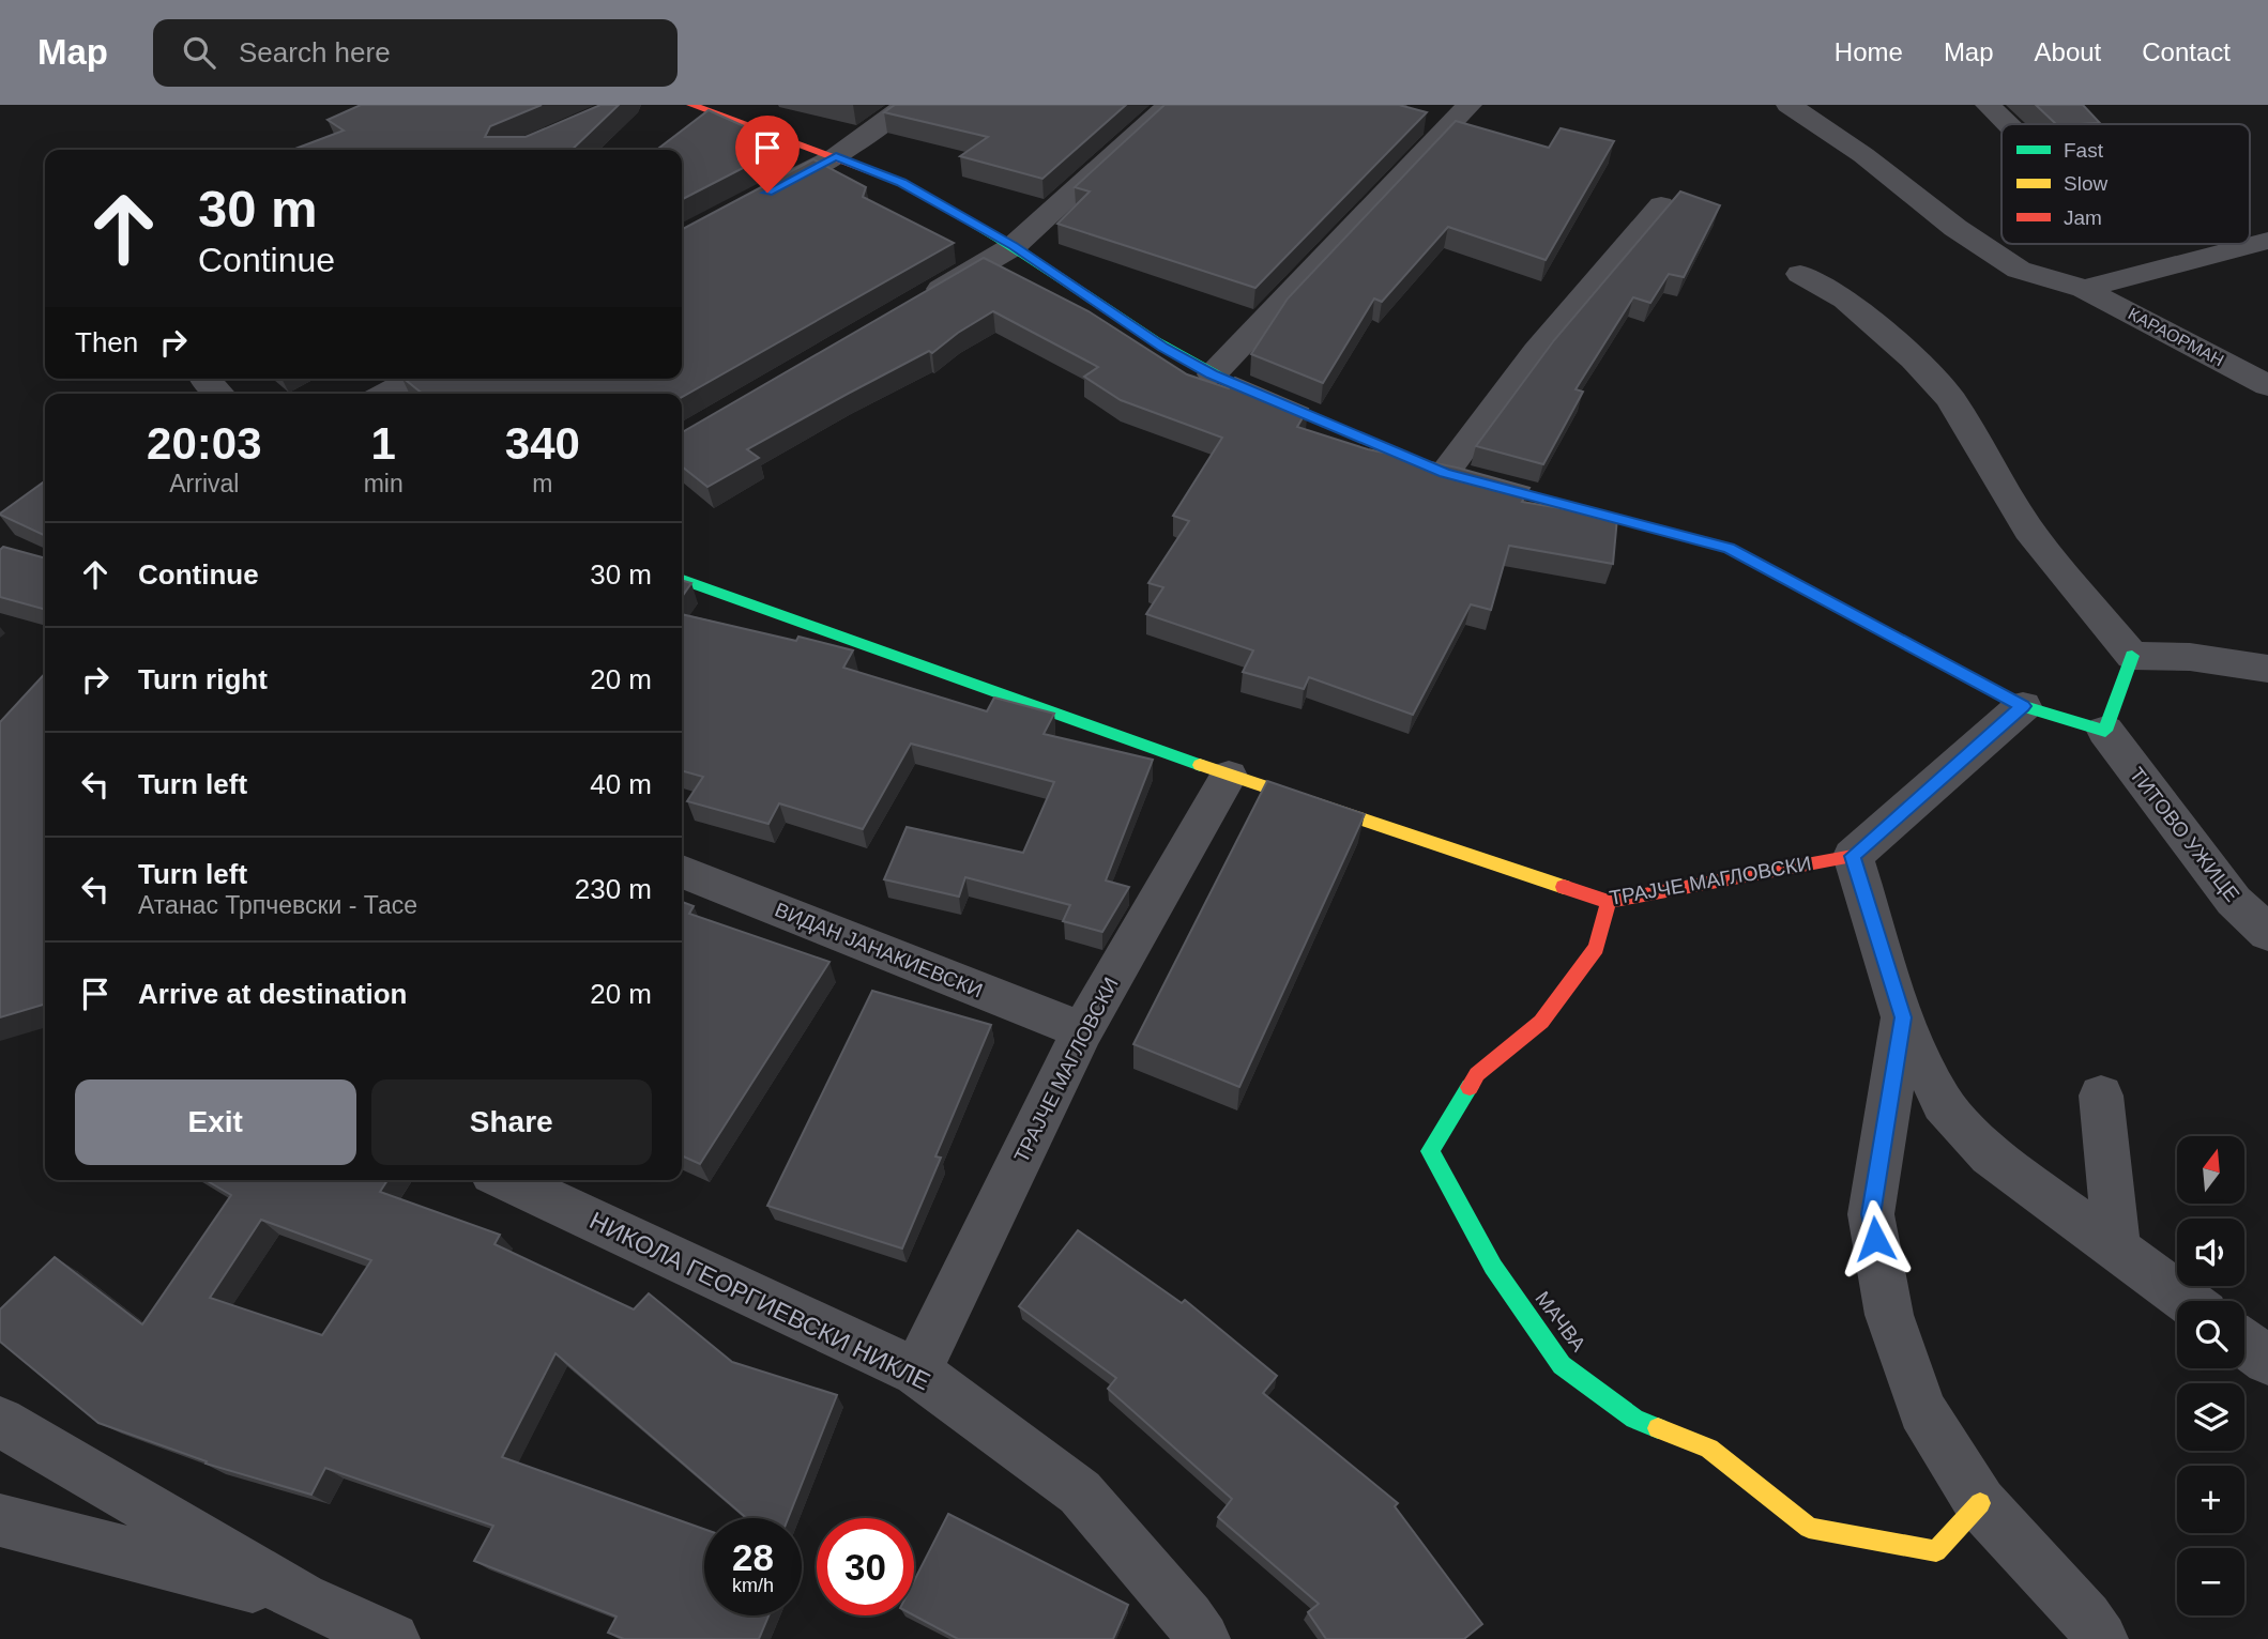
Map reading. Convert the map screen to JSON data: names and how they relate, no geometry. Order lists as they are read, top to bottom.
{
  "streets": {
    "street": [
      "КАРАОРМАН",
      "ТИТОВО УЖИЦЕ",
      "ТРАЈЧЕ МАГЛОВСКИ",
      "ВИДАН ЈАНАКИЕВСКИ",
      "НИКОЛА ГЕОРГИЕВСКИ НИКЛЕ",
      "МАЧВА"
    ]
  },
  "crossings": [
    ["ТРАЈЧЕ МАГЛОВСКИ", "ВИДАН ЈАНАКИЕВСКИ"],
    ["ТРАЈЧЕ МАГЛОВСКИ", "НИКОЛА ГЕОРГИЕВСКИ НИКЛЕ"],
    ["ТРАЈЧЕ МАГЛОВСКИ", "МАЧВА"]
  ],
  "legend": ["Fast", "Slow", "Jam"],
  "north": "top",
  "page": {
    "header": "Map",
    "search": "Search here",
    "nav": [
      "Home",
      "Map",
      "About",
      "Contact"
    ],
    "turn": ["30 m", "Continue"],
    "then": "Then",
    "eta": [
      "20:03",
      "Arrival",
      "1",
      "min",
      "340",
      "m"
    ],
    "list": [
      {
        "name": "Continue",
        "value": "30 m"
      },
      {
        "name": "Turn right",
        "value": "20 m"
      },
      {
        "name": "Turn left",
        "value": "40 m"
      },
      {
        "name": "Turn left",
        "note": "Атанас Трпчевски - Тасе",
        "value": "230 m"
      },
      {
        "name": "Arrive at destination",
        "value": "20 m"
      }
    ],
    "buttons": ["Exit", "Share"],
    "map_buttons": ["+", "−"],
    "speed": "28 km/h",
    "limit": "30"
  }
}
